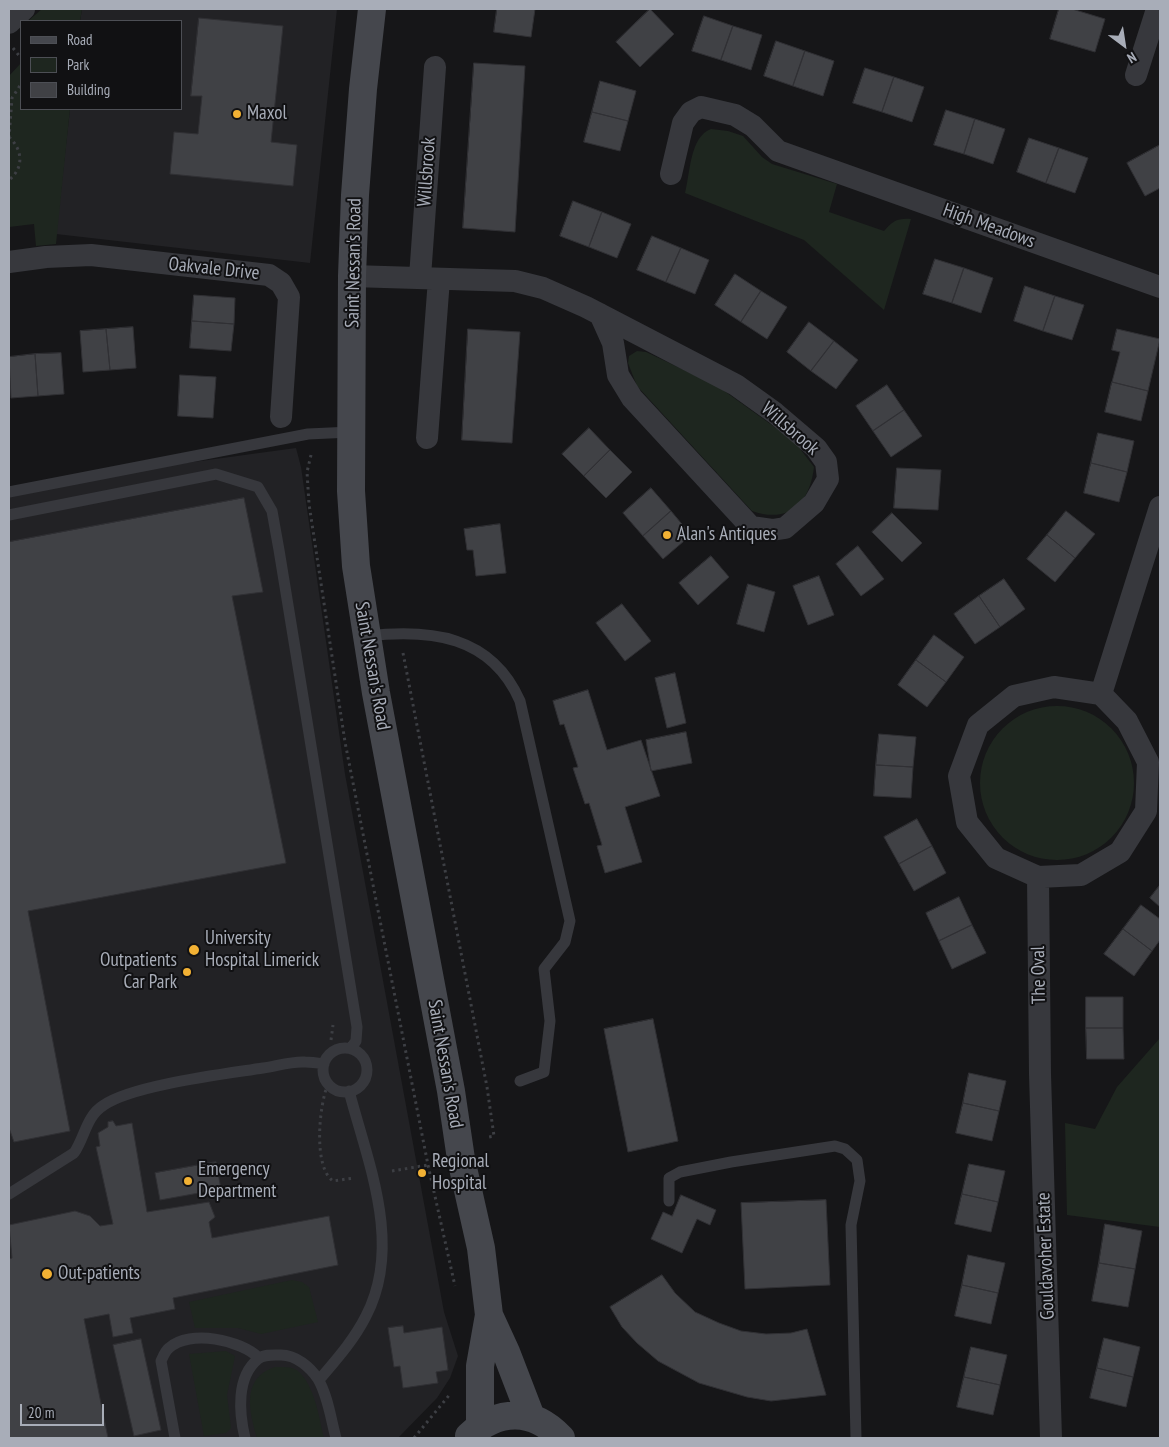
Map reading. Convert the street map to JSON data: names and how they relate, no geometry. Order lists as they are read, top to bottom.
{
  "streets": {
    "main road": ["Saint Nessan's Road"],
    "street": [
      "Willsbrook",
      "High Meadows",
      "Oakvale Drive",
      "The Oval",
      "Gouldavoher Estate"
    ]
  },
  "crossings": [
    ["Willsbrook", "Saint Nessan's Road"],
    ["The Oval", "Gouldavoher Estate"]
  ],
  "places": [
    "Maxol",
    "Alan's Antiques",
    "University Hospital Limerick",
    "Outpatients Car Park",
    "Regional Hospital",
    "Emergency Department",
    "Out-patients"
  ],
  "legend": ["Road", "Park", "Building"],
  "scale_bar": "20 m",
  "north": "bottom right"
}
